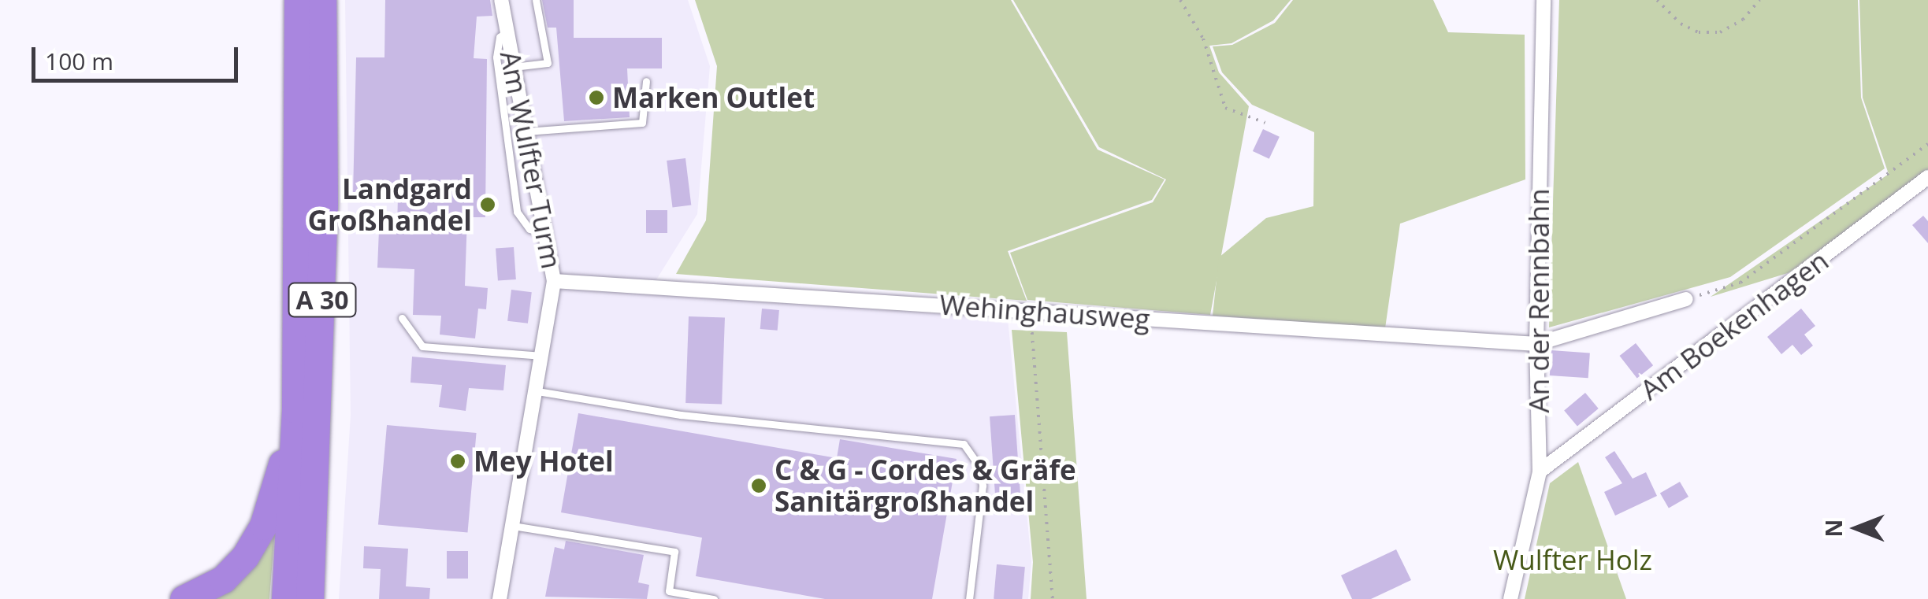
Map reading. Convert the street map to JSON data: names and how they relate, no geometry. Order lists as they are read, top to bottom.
{
  "streets": {
    "highway": ["A 30"],
    "street": [
      "Am Wulfter Turm",
      "An der Rennbahn",
      "Wehinghausweg",
      "Am Boekenhagen"
    ]
  },
  "crossings": [
    ["Am Wulfter Turm", "Wehinghausweg"],
    ["An der Rennbahn", "Wehinghausweg"],
    ["An der Rennbahn", "Am Boekenhagen"]
  ],
  "parks": ["Wulfter Holz"],
  "places": [
    "Marken Outlet",
    "Landgard Großhandel",
    "Mey Hotel",
    "C & G - Cordes & Gräfe Sanitärgroßhandel"
  ],
  "scale_bar": "100 m",
  "north": "left"
}
